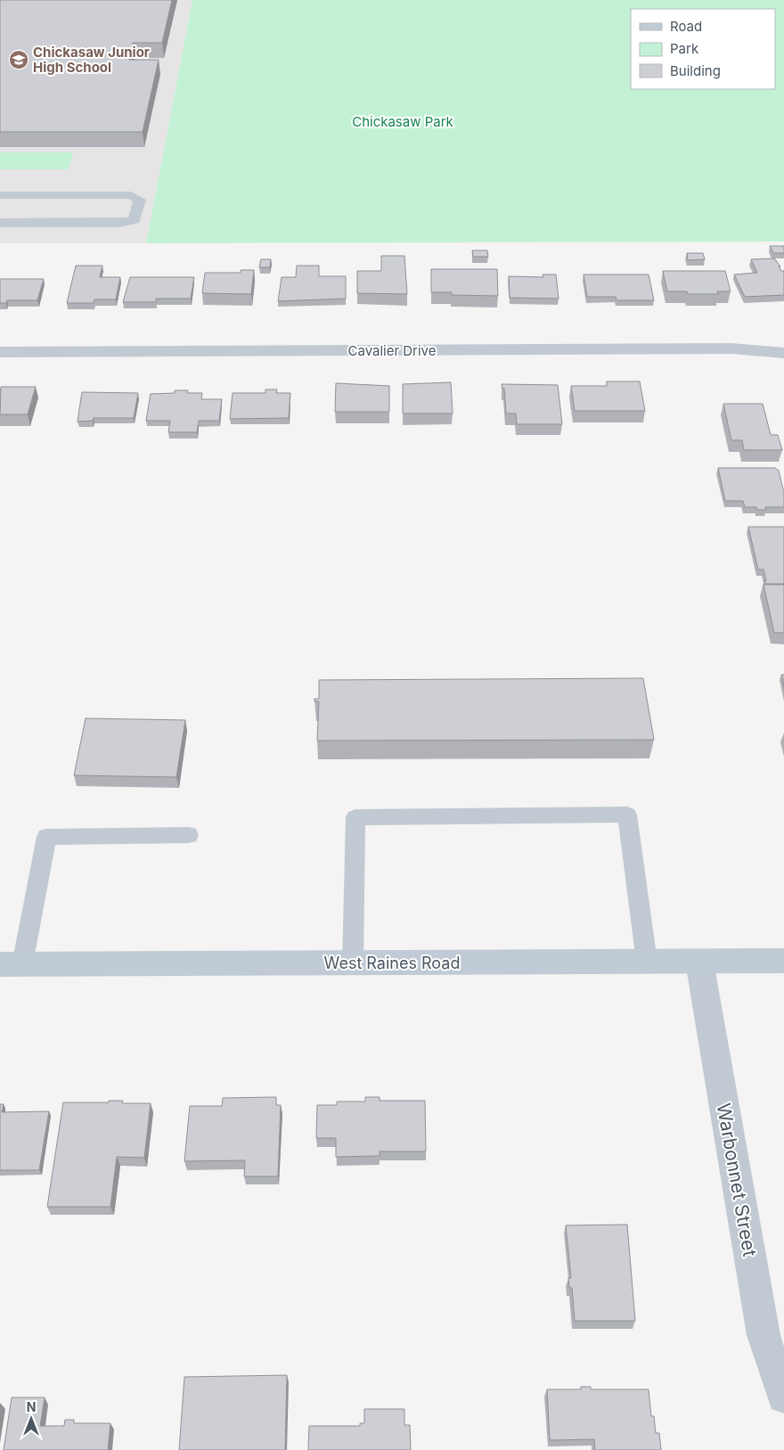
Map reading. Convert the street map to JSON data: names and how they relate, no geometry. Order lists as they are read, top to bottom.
{
  "streets": {
    "main road": ["West Raines Road"],
    "street": ["Cavalier Drive", "Warbonnet Street"]
  },
  "crossings": [
    ["West Raines Road", "Warbonnet Street"]
  ],
  "parks": ["Chickasaw Park"],
  "places": {
    "school or university": ["Chickasaw Junior High School"]
  },
  "legend": ["Road", "Park", "Building"],
  "north": "top"
}
